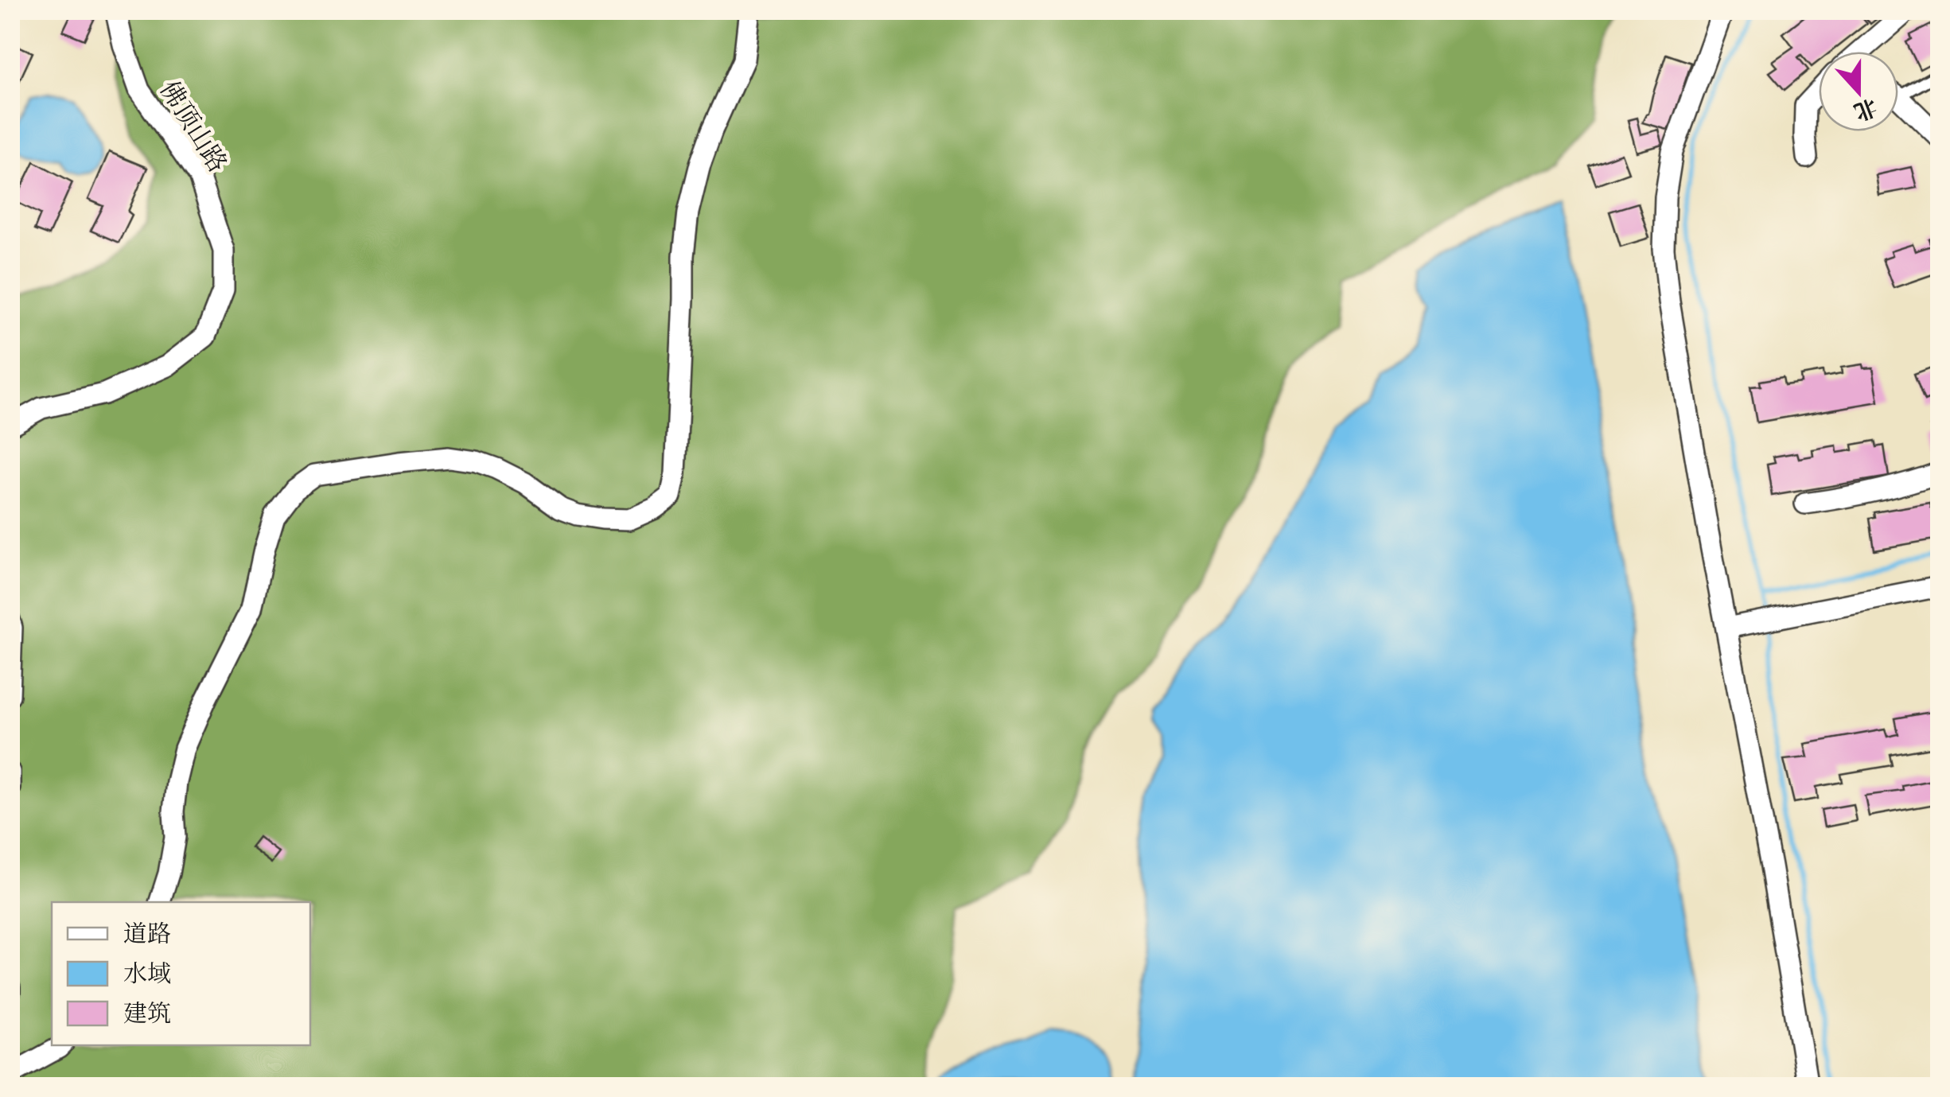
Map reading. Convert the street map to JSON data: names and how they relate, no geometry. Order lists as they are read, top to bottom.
{
  "streets": {
    "street": ["佛顶山路"]
  },
  "legend": ["道路", "水域", "建筑"],
  "north": "bottom"
}
